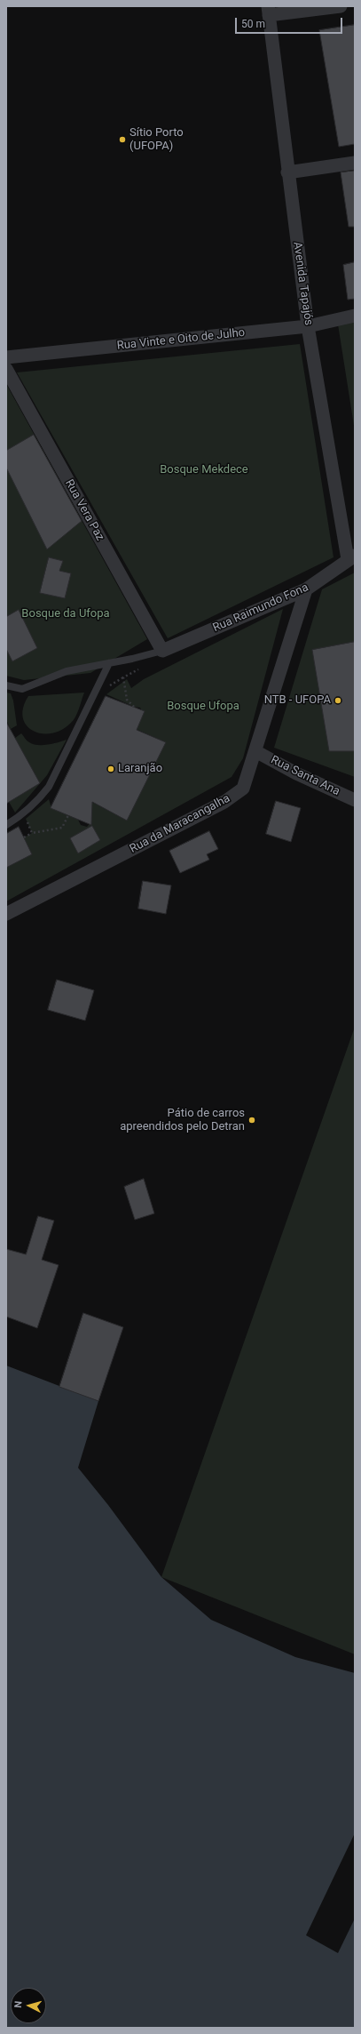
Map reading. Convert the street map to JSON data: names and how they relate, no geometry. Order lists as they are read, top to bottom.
{
  "streets": {
    "street": [
      "Avenida Tapajós",
      "Rua Vinte e Oito de Julho",
      "Rua Vera Paz",
      "Rua Raimundo Fona",
      "Rua Santa Ana",
      "Rua da Maracangalha"
    ]
  },
  "crossings": [
    ["Avenida Tapajós", "Rua Vinte e Oito de Julho"],
    ["Avenida Tapajós", "Rua Raimundo Fona"],
    ["Rua Vera Paz", "Rua Raimundo Fona"],
    ["Rua Raimundo Fona", "Rua da Maracangalha"],
    ["Rua Santa Ana", "Rua da Maracangalha"]
  ],
  "parks": ["Bosque Mekdece", "Bosque da Ufopa", "Bosque Ufopa"],
  "places": [
    "Sítio Porto (UFOPA)",
    "NTB - UFOPA",
    "Laranjão",
    "Pátio de carros apreendidos pelo Detran"
  ],
  "scale_bar": "50 m",
  "north": "left"
}
